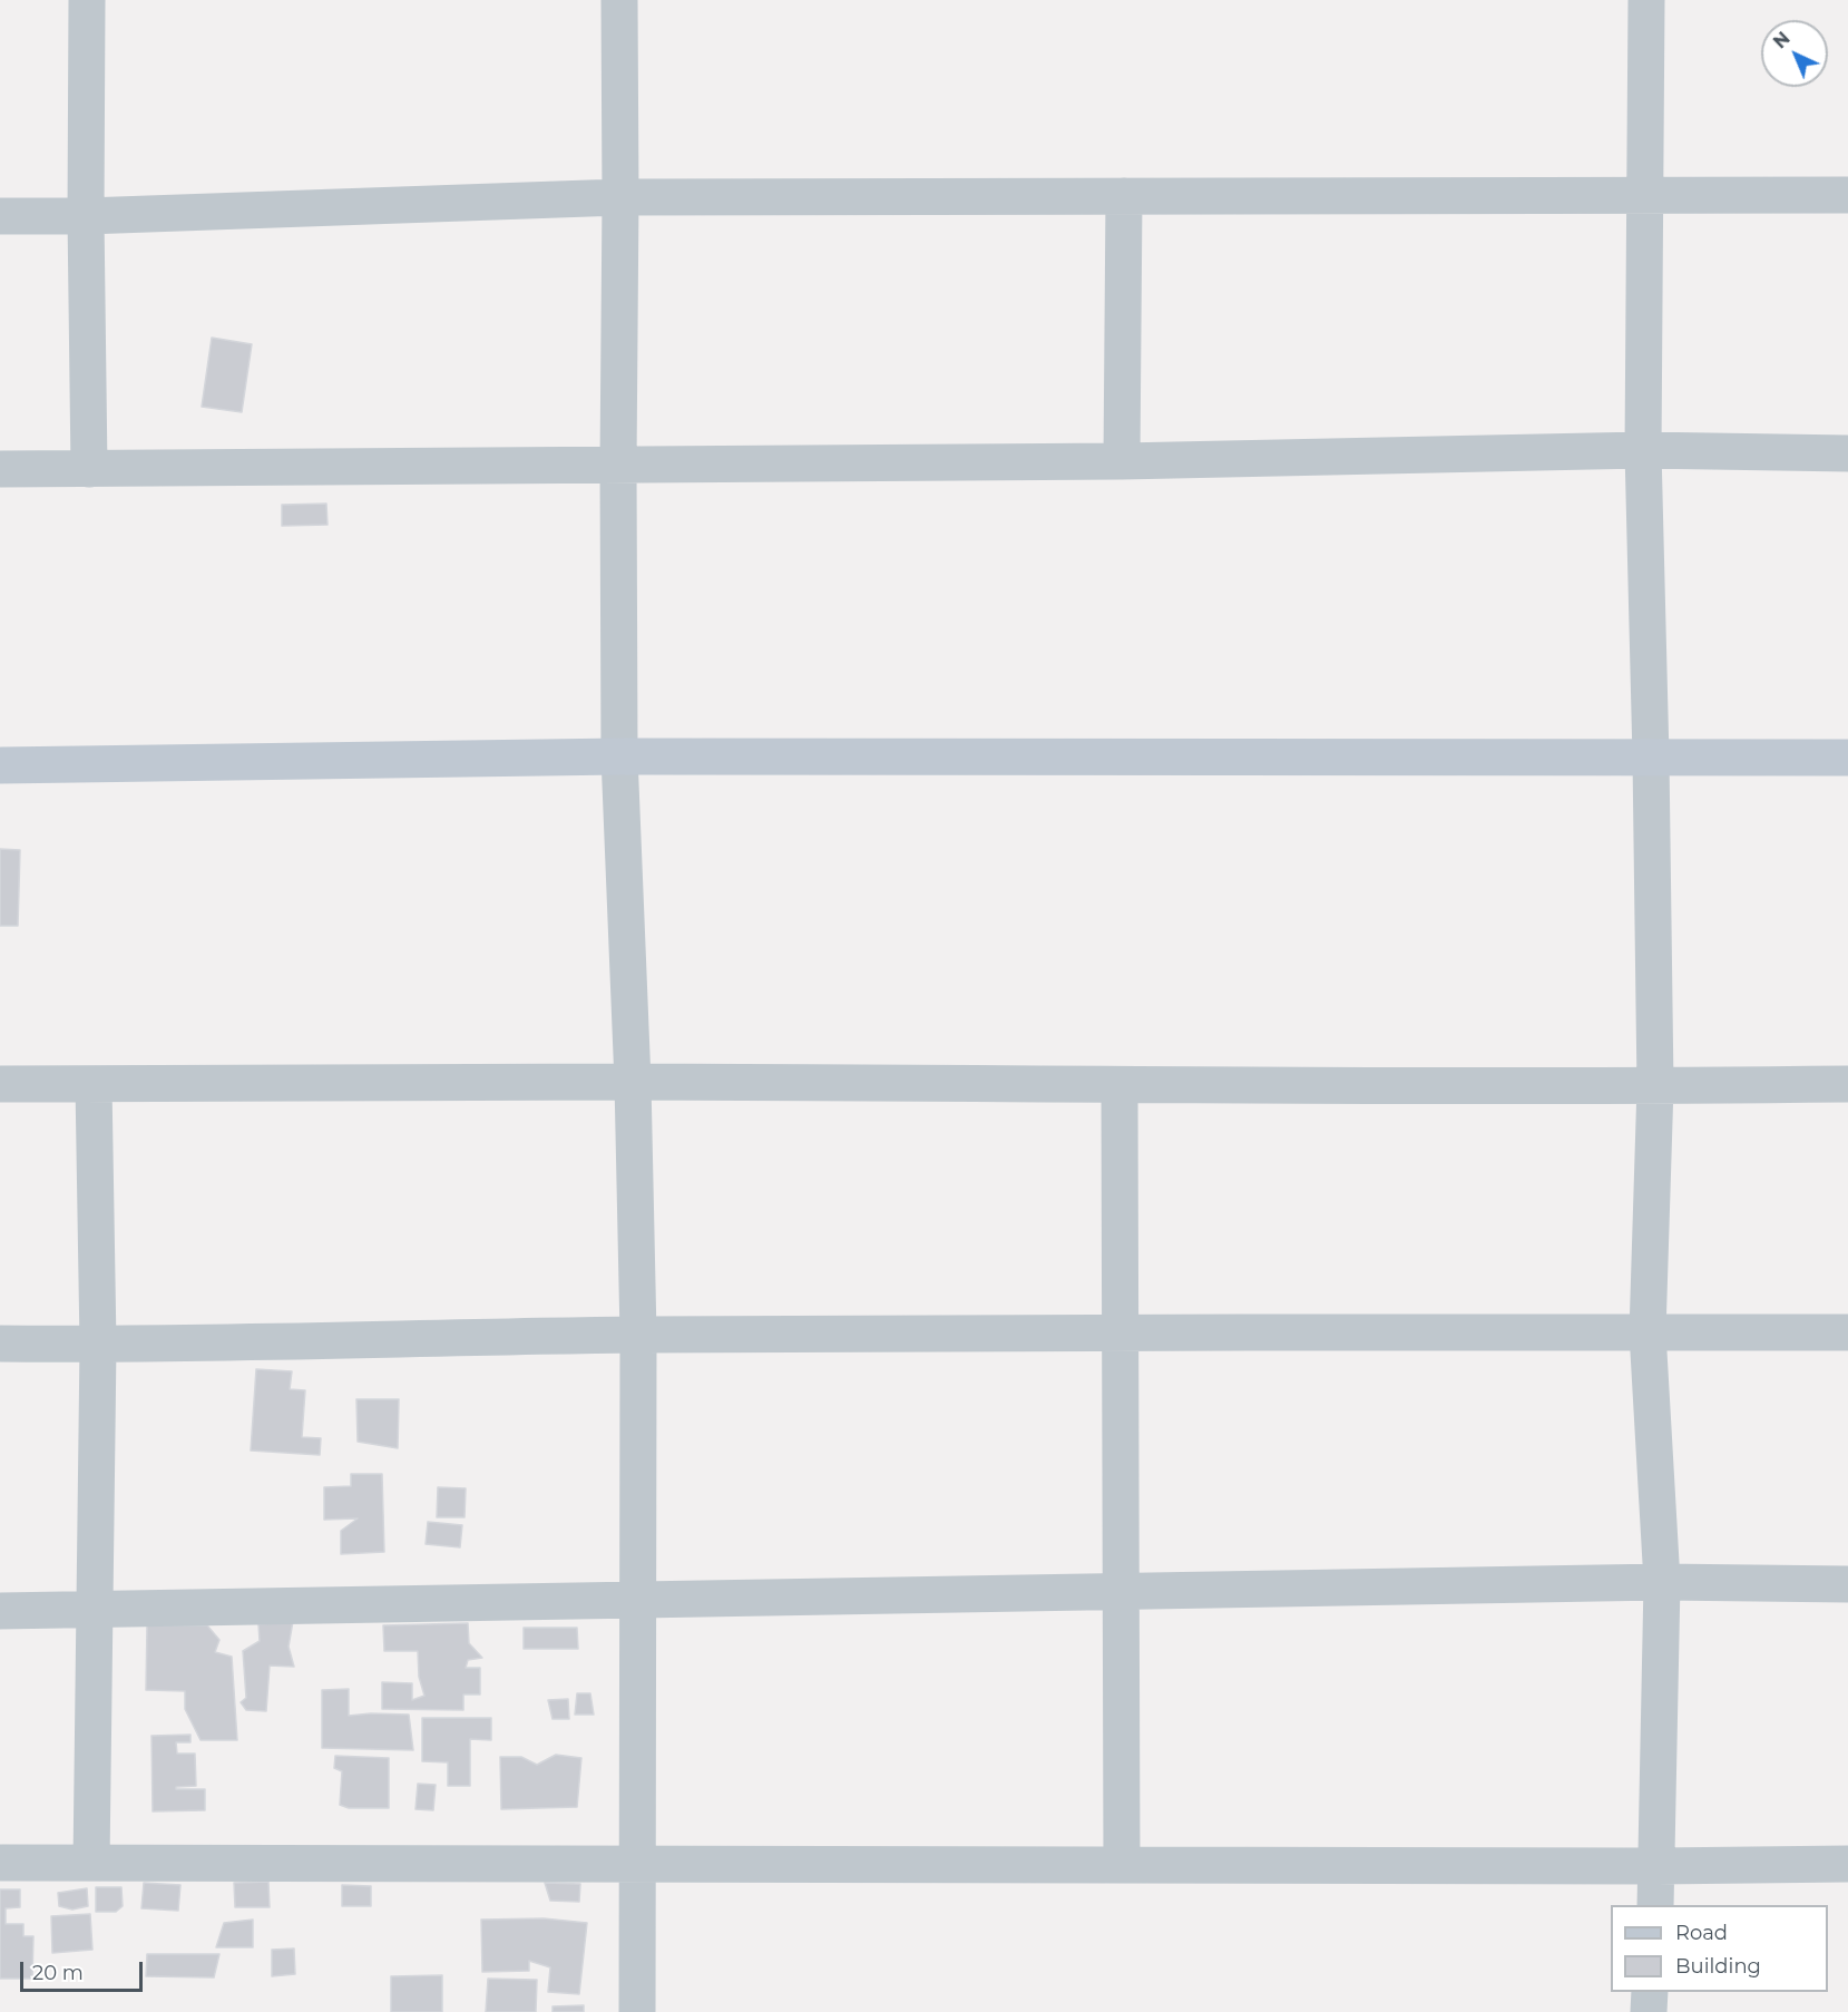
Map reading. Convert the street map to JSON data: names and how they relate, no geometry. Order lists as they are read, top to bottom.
{
  "legend": ["Road", "Building"],
  "scale_bar": "20 m",
  "north": "top left"
}
